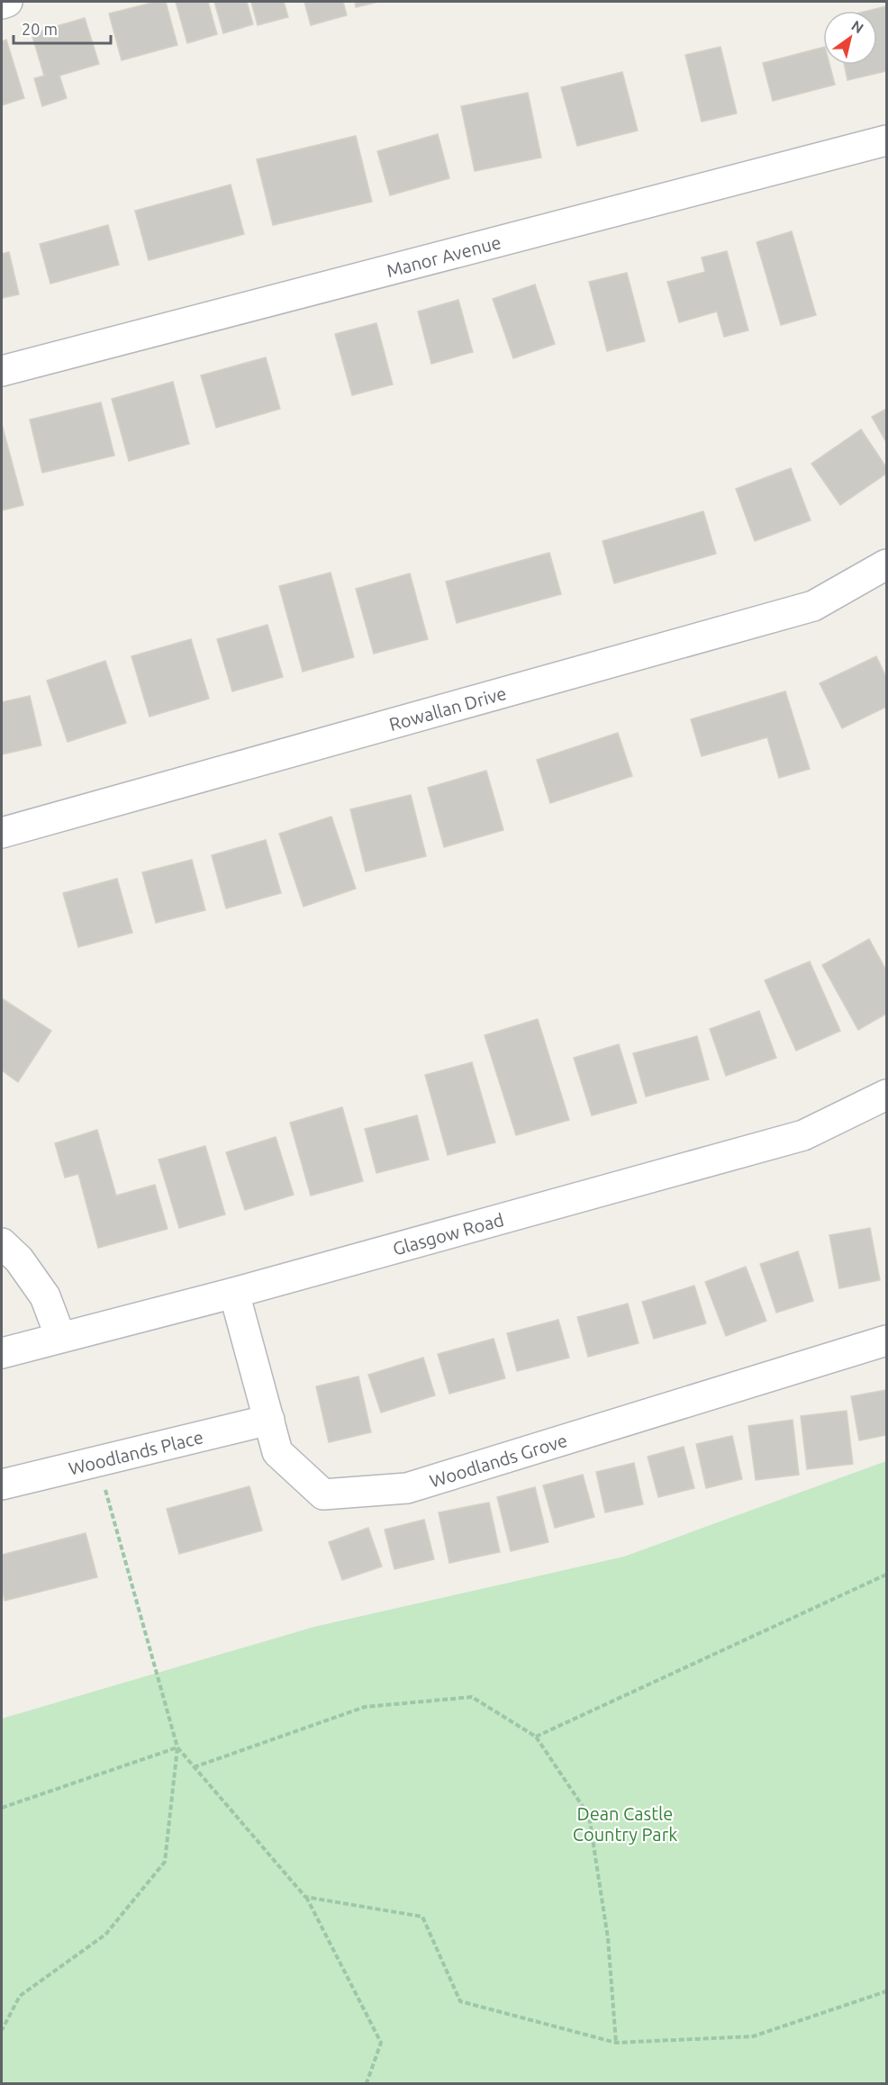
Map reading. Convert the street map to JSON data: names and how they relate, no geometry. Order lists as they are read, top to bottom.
{
  "streets": {
    "street": [
      "Manor Avenue",
      "Rowallan Drive",
      "Glasgow Road",
      "Woodlands Place",
      "Woodlands Grove"
    ]
  },
  "crossings": [
    ["Glasgow Road", "Woodlands Grove"],
    ["Woodlands Place", "Woodlands Grove"]
  ],
  "parks": ["Dean Castle Country Park"],
  "scale_bar": "20 m",
  "north": "top right"
}
